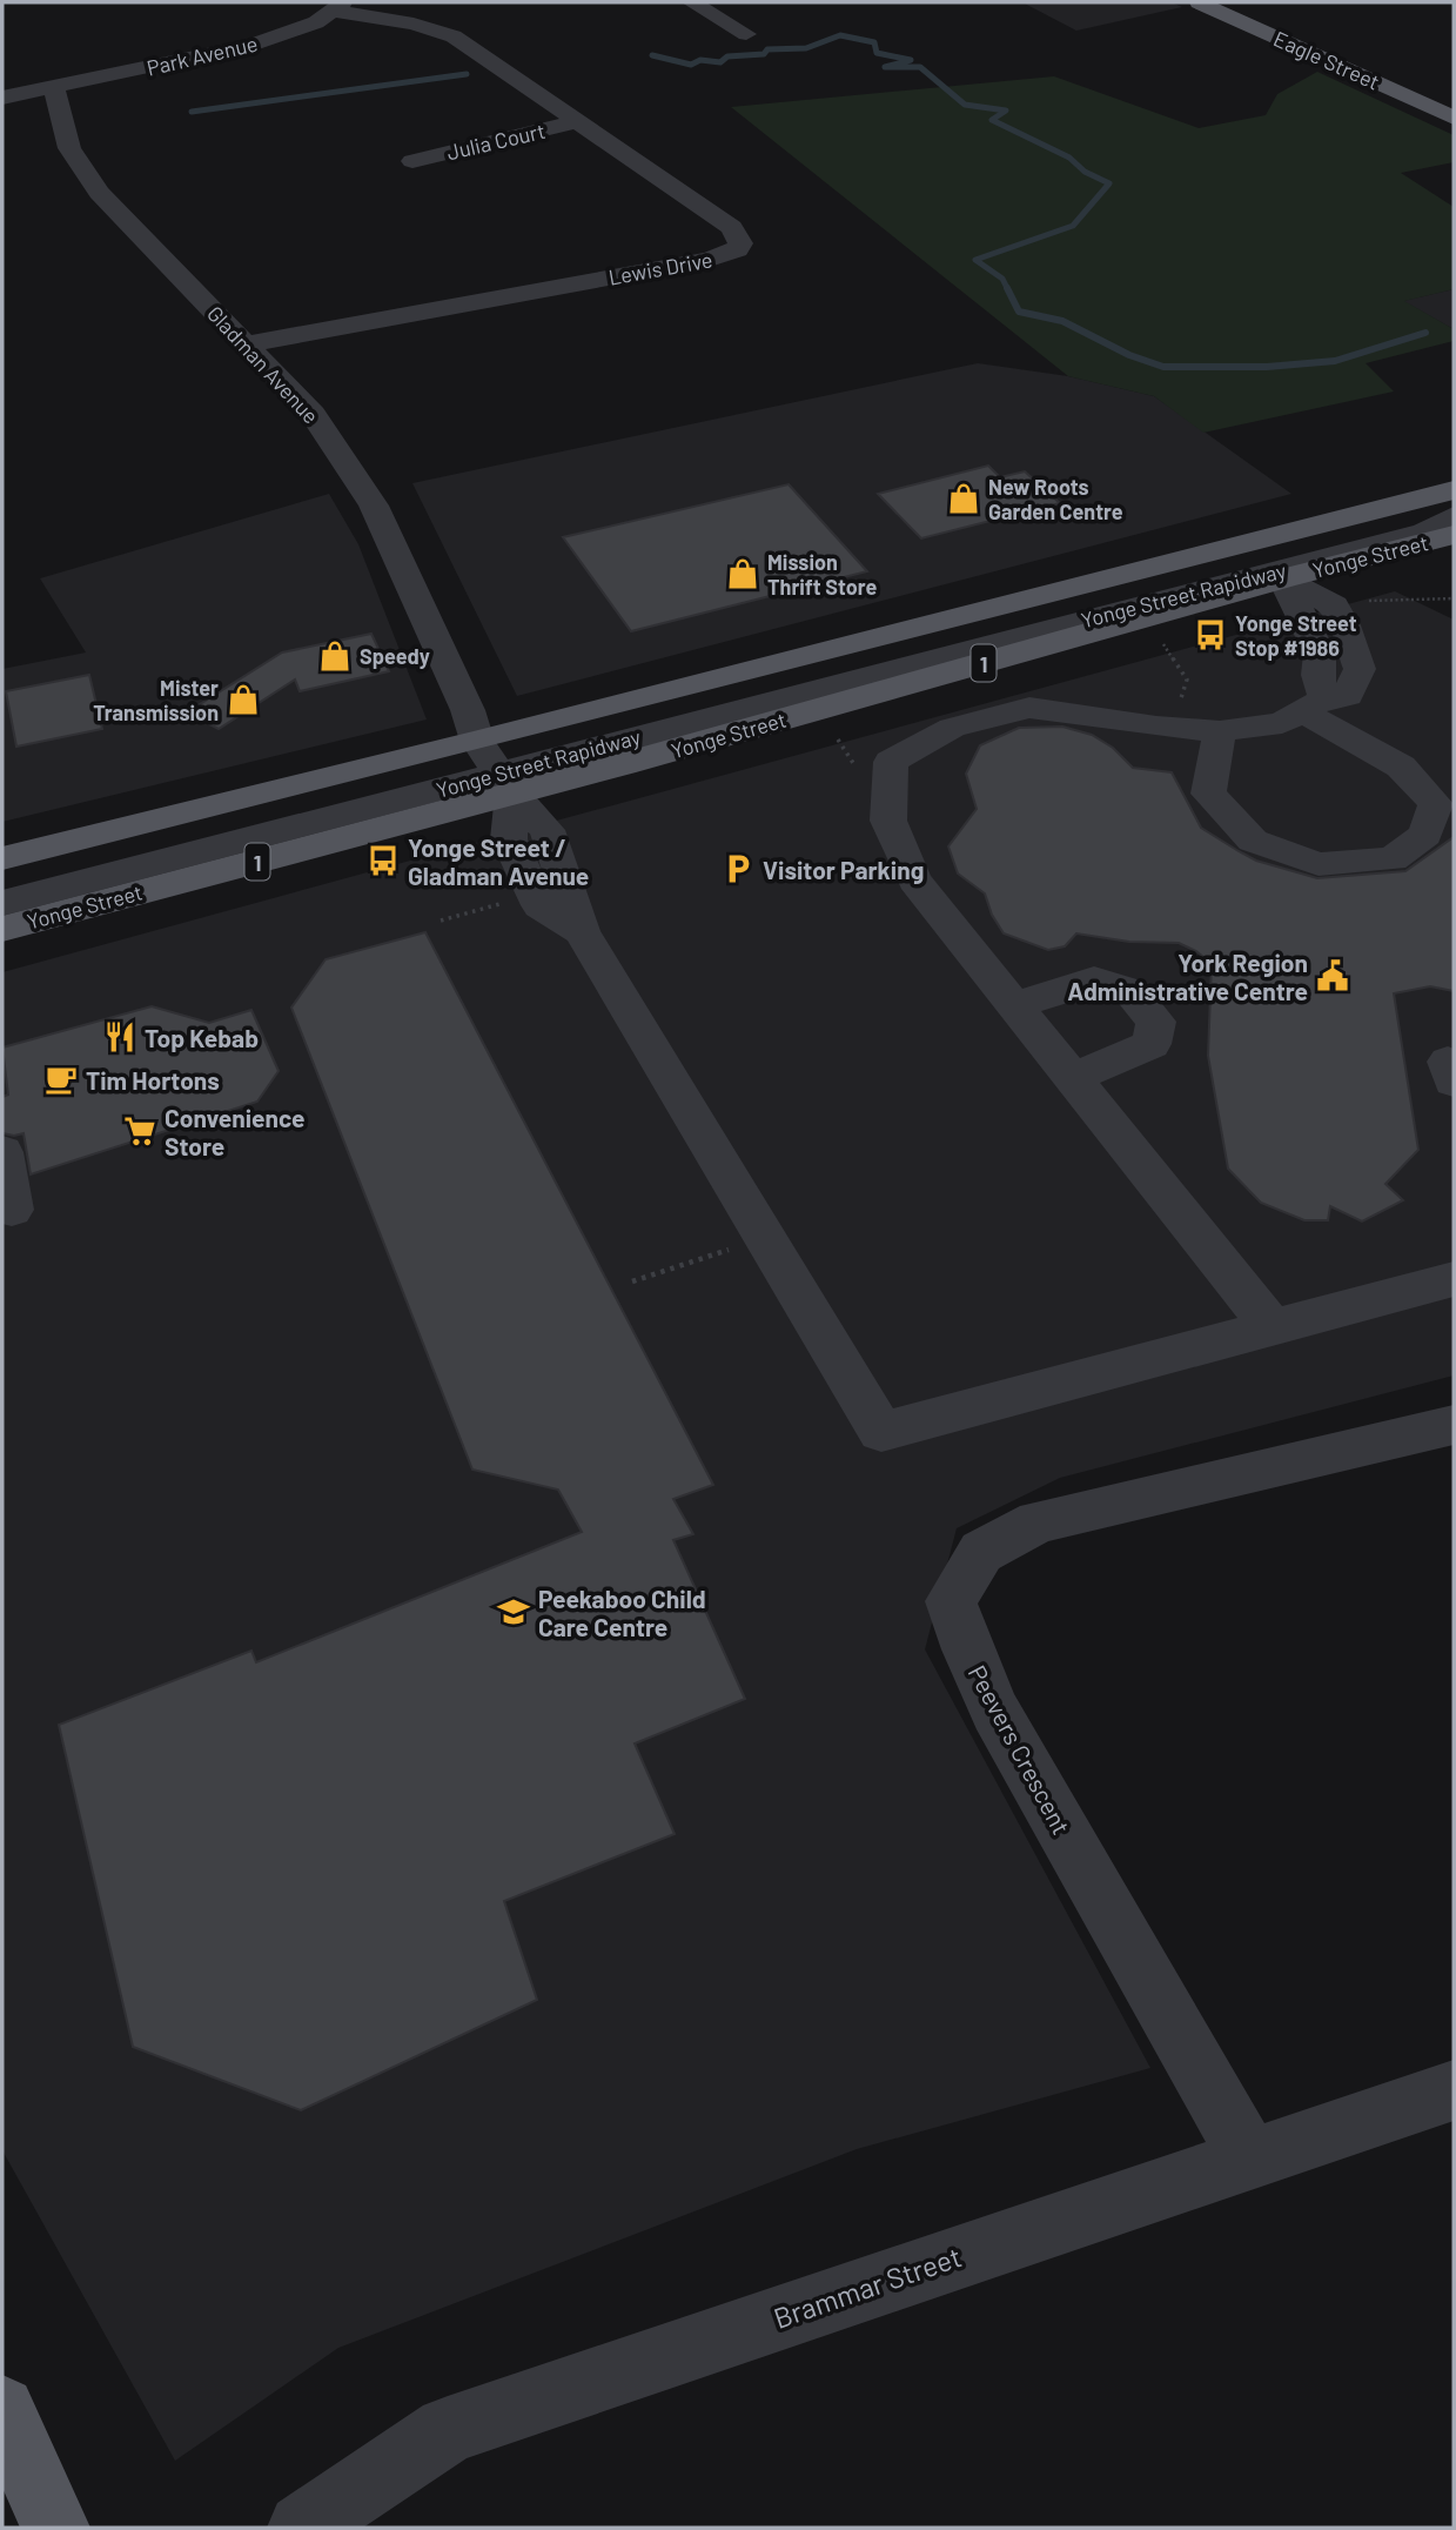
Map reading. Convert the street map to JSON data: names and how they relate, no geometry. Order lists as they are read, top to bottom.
{
  "streets": {
    "main road": ["Eagle Street", "Yonge Street", "1"],
    "street": [
      "Park Avenue",
      "Julia Court",
      "Lewis Drive",
      "Gladman Avenue",
      "Yonge Street Rapidway",
      "Peevers Crescent",
      "Brammar Street"
    ]
  },
  "crossings": [
    ["Park Avenue", "Lewis Drive"],
    ["Park Avenue", "Gladman Avenue"],
    ["Julia Court", "Lewis Drive"],
    ["Lewis Drive", "Gladman Avenue"],
    ["Gladman Avenue", "Yonge Street"],
    ["Gladman Avenue", "Yonge Street Rapidway"],
    ["Yonge Street", "Yonge Street Rapidway"],
    ["Peevers Crescent", "Brammar Street"]
  ],
  "places": {
    "shop": [
      "New Roots Garden Centre",
      "Mission Thrift Store",
      "Speedy",
      "Mister Transmission"
    ],
    "bus stop": ["Yonge Street Stop #1986", "Yonge Street / Gladman Avenue"],
    "parking": ["Visitor Parking"],
    "public building": ["York Region Administrative Centre"],
    "restaurant": ["Top Kebab"],
    "cafe": ["Tim Hortons"],
    "supermarket": ["Convenience Store"],
    "school or university": ["Peekaboo Child Care Centre"]
  }
}
